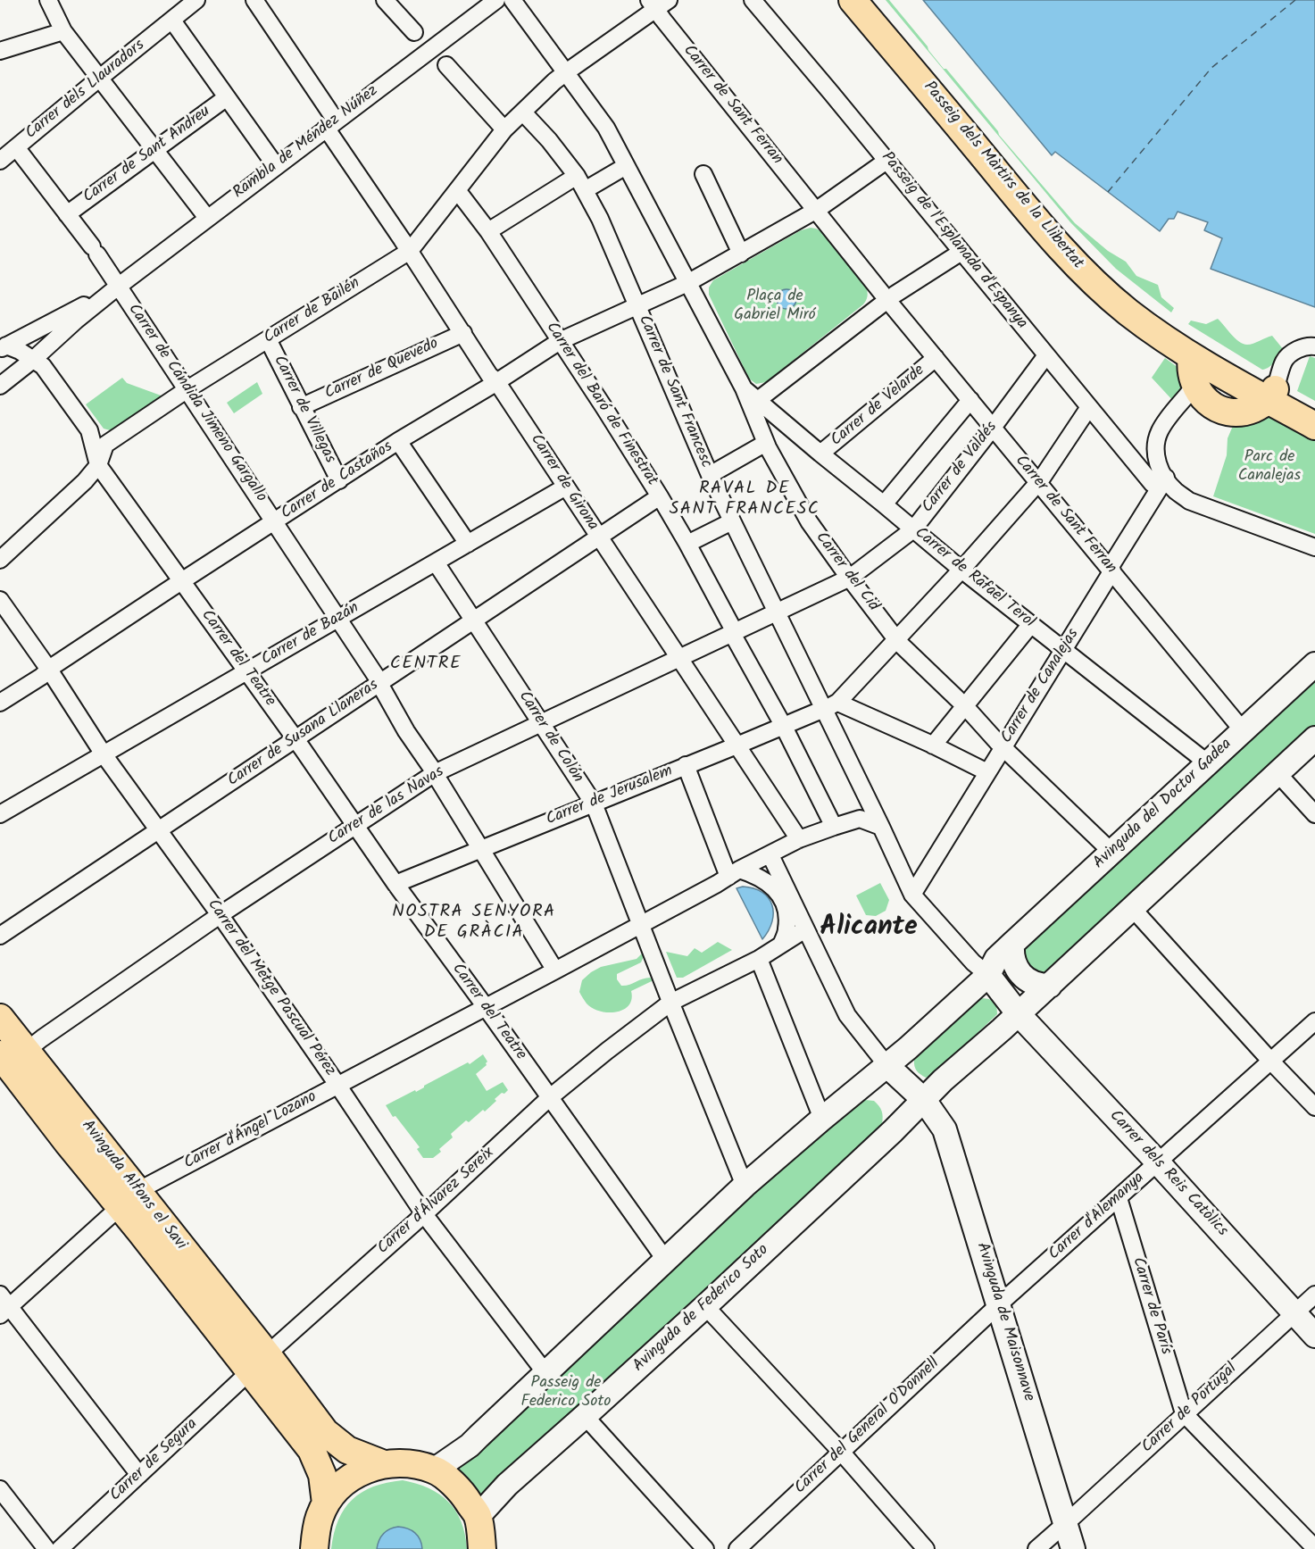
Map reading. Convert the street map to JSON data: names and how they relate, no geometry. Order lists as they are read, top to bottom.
{
  "streets": {
    "main road": ["Passeig dels Màrtirs de la Llibertat", "Avinguda Alfons el Savi"],
    "street": [
      "Carrer dels Llauradors",
      "Carrer de Sant Ferran",
      "Rambla de Méndez Núñez",
      "Carrer de Sant Andreu",
      "Passeig de l'Esplanada d'Espanya",
      "Carrer de Bailén",
      "Carrer de Quevedo",
      "Carrer de Sant Francesc",
      "Carrer de Cándida Jimeno Gargallo",
      "Carrer del Baró de Finestrat",
      "Carrer de Velarde",
      "Carrer de Villegas",
      "Carrer de Valdés",
      "Carrer de Castaños",
      "Carrer de Girona",
      "Carrer del Cid",
      "Carrer de Rafael Terol",
      "Carrer de Bazán",
      "Carrer del Teatre",
      "Carrer de Canalejas",
      "Carrer de Susana Llaneras",
      "Carrer de Colón",
      "Carrer de Jerusalem",
      "Avinguda del Doctor Gadea",
      "Carrer de las Navas",
      "Carrer del Metge Pascual Pérez",
      "Carrer d'Ángel Lozano",
      "Carrer dels Reis Catòlics",
      "Carrer d'Álvarez Sereix",
      "Carrer d'Alemanya",
      "Carrer de París",
      "Avinguda de Federico Soto",
      "Avinguda de Maisonnave",
      "Carrer de Portugal",
      "Carrer del General O'Donnell",
      "Carrer de Segura"
    ]
  },
  "crossings": [
    ["Carrer dels Llauradors", "Carrer de Cándida Jimeno Gargallo"],
    ["Carrer de Sant Ferran", "Carrer de Bailén"],
    ["Carrer de Sant Ferran", "Carrer de Velarde"],
    ["Carrer de Sant Ferran", "Carrer de Valdés"],
    ["Carrer de Sant Ferran", "Carrer de Canalejas"],
    ["Carrer de Sant Ferran", "Avinguda del Doctor Gadea"],
    ["Rambla de Méndez Núñez", "Carrer de Cándida Jimeno Gargallo"],
    ["Rambla de Méndez Núñez", "Carrer de Girona"],
    ["Carrer de Sant Andreu", "Carrer de Cándida Jimeno Gargallo"],
    ["Passeig de l'Esplanada d'Espanya", "Carrer de Valdés"],
    ["Passeig de l'Esplanada d'Espanya", "Carrer de Canalejas"],
    ["Carrer de Bailén", "Carrer de Sant Francesc"],
    ["Carrer de Bailén", "Carrer de Cándida Jimeno Gargallo"],
    ["Carrer de Bailén", "Carrer del Baró de Finestrat"],
    ["Carrer de Bailén", "Carrer de Villegas"],
    ["Carrer de Bailén", "Carrer de Girona"],
    ["Carrer de Bailén", "Carrer del Teatre"],
    ["Carrer de Quevedo", "Carrer de Villegas"],
    ["Carrer de Quevedo", "Carrer de Girona"],
    ["Carrer de Sant Francesc", "Carrer de Valdés"],
    ["Carrer de Sant Francesc", "Carrer de Castaños"],
    ["Carrer de Sant Francesc", "Carrer de Canalejas"],
    ["Carrer de Sant Francesc", "Carrer de Jerusalem"],
    ["Carrer de Sant Francesc", "Avinguda del Doctor Gadea"],
    ["Carrer de Sant Francesc", "Carrer de las Navas"],
    ["Carrer de Sant Francesc", "Carrer d'Ángel Lozano"],
    ["Carrer de Sant Francesc", "Carrer dels Reis Catòlics"],
    ["Carrer de Cándida Jimeno Gargallo", "Carrer de Castaños"],
    ["Carrer de Cándida Jimeno Gargallo", "Carrer de Bazán"],
    ["Carrer de Cándida Jimeno Gargallo", "Carrer de Jerusalem"],
    ["Carrer de Cándida Jimeno Gargallo", "Carrer d'Ángel Lozano"],
    ["Carrer del Baró de Finestrat", "Carrer de Castaños"],
    ["Carrer del Baró de Finestrat", "Carrer de Susana Llaneras"],
    ["Carrer del Baró de Finestrat", "Carrer de Jerusalem"],
    ["Carrer del Baró de Finestrat", "Carrer de las Navas"],
    ["Carrer del Baró de Finestrat", "Carrer d'Ángel Lozano"],
    ["Carrer de Velarde", "Carrer de Rafael Terol"],
    ["Carrer de Villegas", "Carrer de Castaños"],
    ["Carrer de Valdés", "Carrer del Cid"],
    ["Carrer de Valdés", "Carrer de Rafael Terol"],
    ["Carrer de Valdés", "Carrer de las Navas"],
    ["Carrer de Castaños", "Carrer de Girona"],
    ["Carrer de Castaños", "Carrer del Teatre"],
    ["Carrer de Castaños", "Carrer del Metge Pascual Pérez"],
    ["Carrer de Girona", "Carrer de Bazán"],
    ["Carrer de Girona", "Carrer de Susana Llaneras"],
    ["Carrer de Girona", "Carrer de Jerusalem"],
    ["Carrer de Girona", "Carrer de las Navas"],
    ["Carrer de Girona", "Carrer d'Ángel Lozano"],
    ["Carrer del Cid", "Carrer de Rafael Terol"],
    ["Carrer del Cid", "Carrer de Canalejas"],
    ["Carrer del Cid", "Avinguda del Doctor Gadea"],
    ["Carrer de Rafael Terol", "Carrer de Canalejas"],
    ["Carrer de Rafael Terol", "Avinguda del Doctor Gadea"],
    ["Carrer de Bazán", "Carrer del Teatre"],
    ["Carrer de Bazán", "Carrer de Colón"],
    ["Carrer de Bazán", "Carrer del Metge Pascual Pérez"],
    ["Carrer del Teatre", "Carrer de Susana Llaneras"],
    ["Carrer del Teatre", "Carrer de Jerusalem"],
    ["Carrer del Teatre", "Carrer de las Navas"],
    ["Carrer del Teatre", "Carrer d'Ángel Lozano"],
    ["Carrer del Teatre", "Carrer d'Álvarez Sereix"],
    ["Carrer de Susana Llaneras", "Carrer de Colón"],
    ["Carrer de Susana Llaneras", "Carrer del Metge Pascual Pérez"],
    ["Carrer de Colón", "Carrer de Jerusalem"],
    ["Carrer de Colón", "Carrer de las Navas"],
    ["Carrer de Colón", "Carrer d'Ángel Lozano"],
    ["Carrer de Colón", "Carrer d'Álvarez Sereix"],
    ["Avinguda del Doctor Gadea", "Carrer dels Reis Catòlics"],
    ["Avinguda del Doctor Gadea", "Avinguda de Maisonnave"],
    ["Carrer de las Navas", "Carrer del Metge Pascual Pérez"],
    ["Carrer de las Navas", "Avinguda Alfons el Savi"],
    ["Carrer del Metge Pascual Pérez", "Carrer d'Ángel Lozano"],
    ["Carrer del Metge Pascual Pérez", "Carrer d'Álvarez Sereix"],
    ["Carrer d'Ángel Lozano", "Avinguda Alfons el Savi"],
    ["Carrer dels Reis Catòlics", "Carrer d'Alemanya"],
    ["Carrer dels Reis Catòlics", "Avinguda de Federico Soto"],
    ["Carrer dels Reis Catòlics", "Carrer de Portugal"],
    ["Avinguda Alfons el Savi", "Carrer d'Álvarez Sereix"],
    ["Avinguda Alfons el Savi", "Carrer de Segura"],
    ["Carrer d'Álvarez Sereix", "Carrer de Segura"],
    ["Carrer d'Alemanya", "Carrer de París"],
    ["Carrer d'Alemanya", "Avinguda de Maisonnave"],
    ["Carrer d'Alemanya", "Carrer del General O'Donnell"],
    ["Carrer de París", "Carrer de Portugal"],
    ["Avinguda de Federico Soto", "Avinguda de Maisonnave"],
    ["Avinguda de Maisonnave", "Carrer de Portugal"],
    ["Avinguda de Maisonnave", "Carrer del General O'Donnell"]
  ],
  "districts": [
    "RAVAL DE SANT FRANCESC",
    "CENTRE",
    "NOSTRA SENYORA DE GRÀCIA",
    "Alicante"
  ],
  "parks": ["Plaça de Gabriel Miró", "Parc de Canalejas", "Passeig de Federico Soto"]
}
